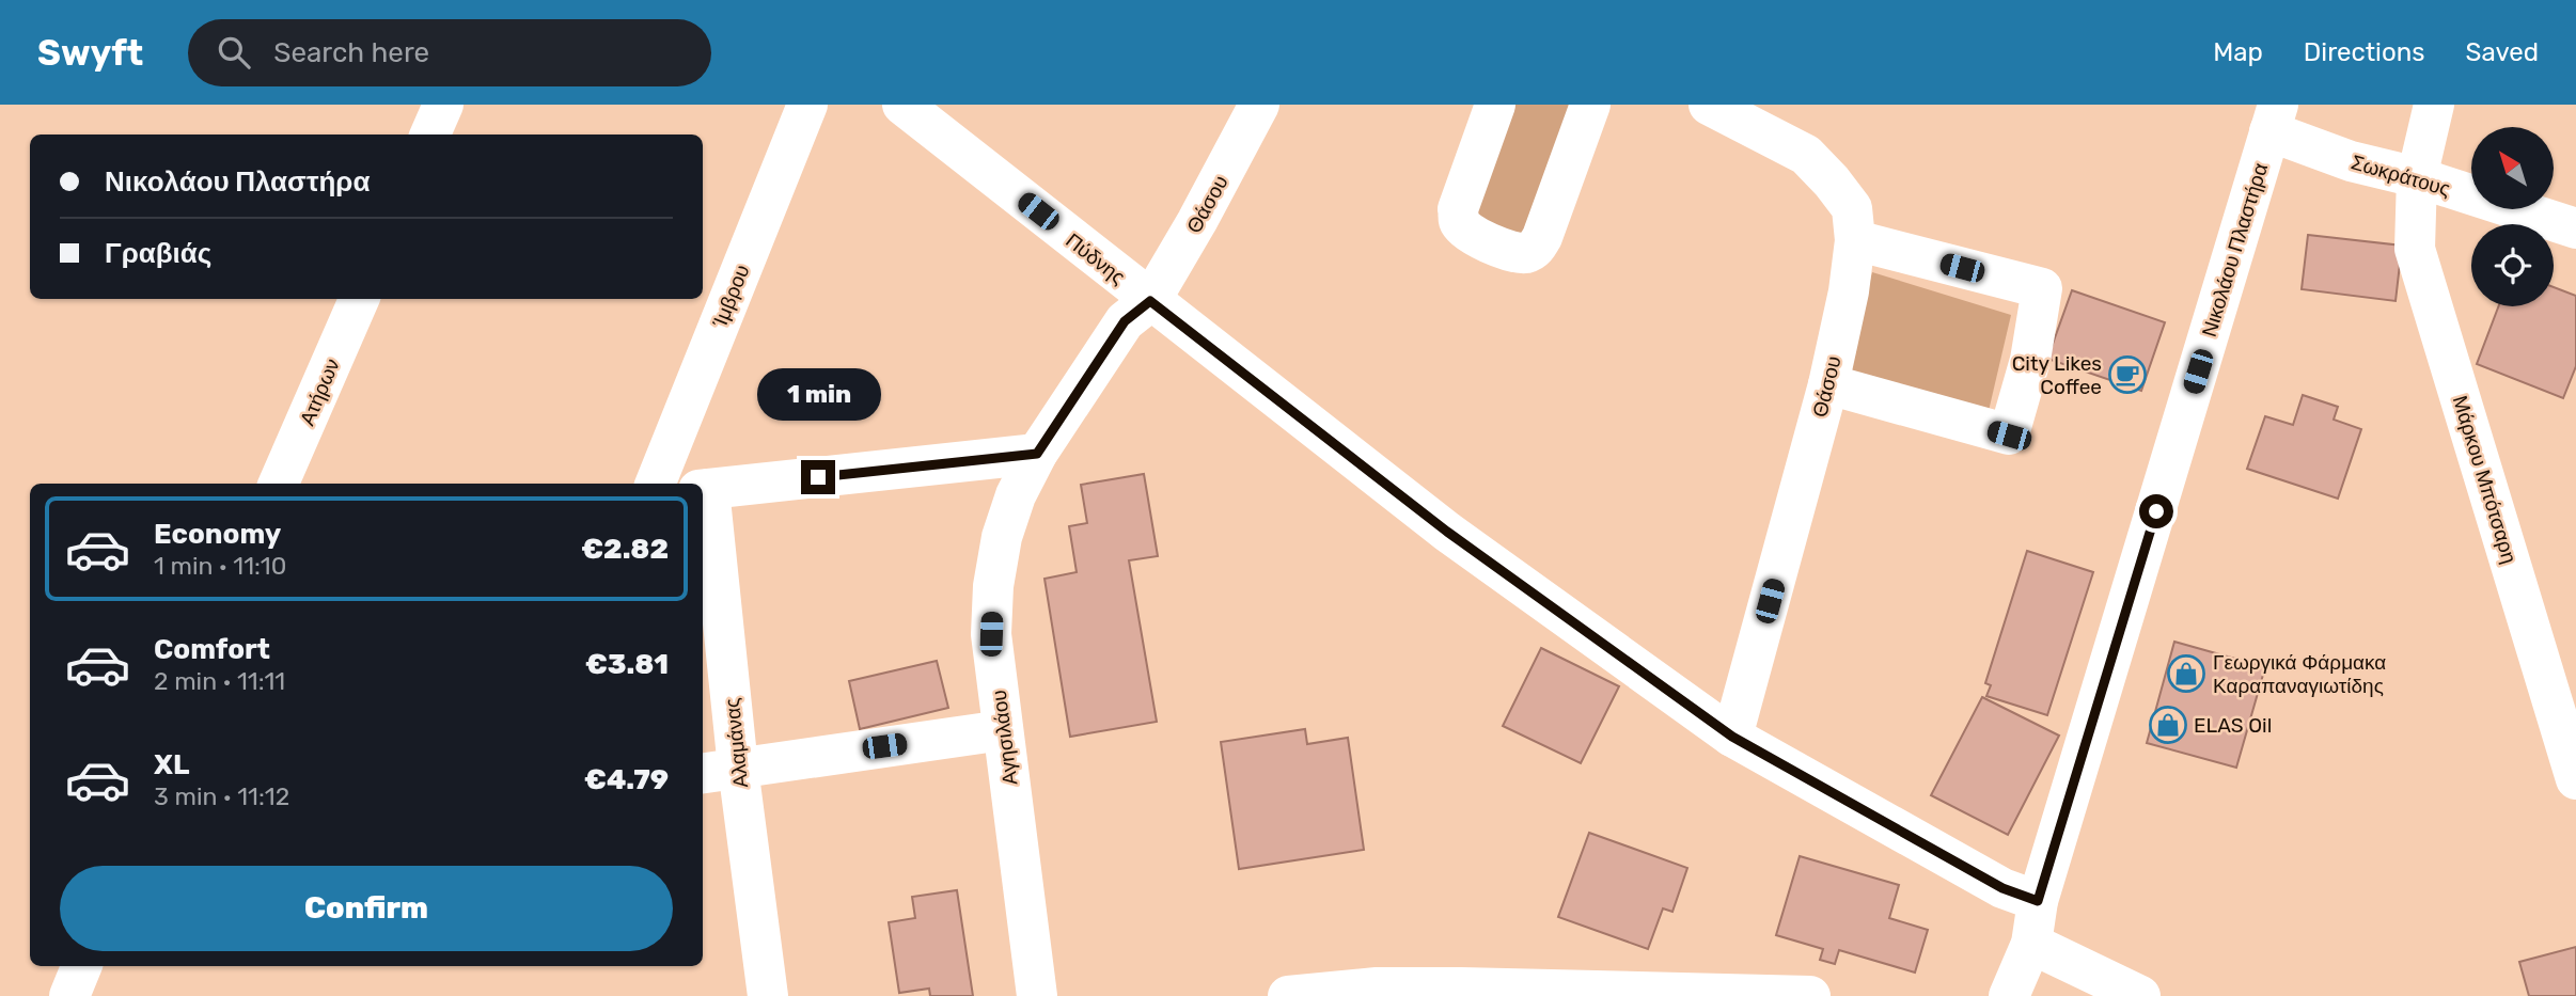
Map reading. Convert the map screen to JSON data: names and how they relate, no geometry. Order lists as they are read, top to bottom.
{
  "streets": {
    "street": [
      "Σωκράτους",
      "Θάσου",
      "Νικολάου Πλαστήρα",
      "Πύδνης",
      "Ίμβρου",
      "Ατήρων",
      "Μάρκου Μπότσαρη",
      "Αγησιλάου",
      "Αλαμάνας"
    ]
  },
  "crossings": [
    ["Σωκράτους", "Νικολάου Πλαστήρα"],
    ["Σωκράτους", "Μάρκου Μπότσαρη"],
    ["Θάσου", "Πύδνης"],
    ["Θάσου", "Αγησιλάου"],
    ["Νικολάου Πλαστήρα", "Πύδνης"],
    ["Πύδνης", "Αγησιλάου"]
  ],
  "places": {
    "cafe": ["City Likes Coffee"],
    "shop": ["Γεωργικά Φάρμακα Καραπαναγιωτίδης", "ELAS Oil"]
  },
  "north": "top left",
  "page": {
    "header": "Swyft",
    "search": "Search here",
    "nav": ["Map", "Directions", "Saved"],
    "banner": ["Νικολάου Πλαστήρα", "Γραβιάς"],
    "bubble": "1 min",
    "list": [
      {
        "name": "Economy",
        "note": "1 min · 11:10",
        "value": "€2.82"
      },
      {
        "name": "Comfort",
        "note": "2 min · 11:11",
        "value": "€3.81"
      },
      {
        "name": "XL",
        "note": "3 min · 11:12",
        "value": "€4.79"
      }
    ],
    "buttons": "Confirm"
  }
}
